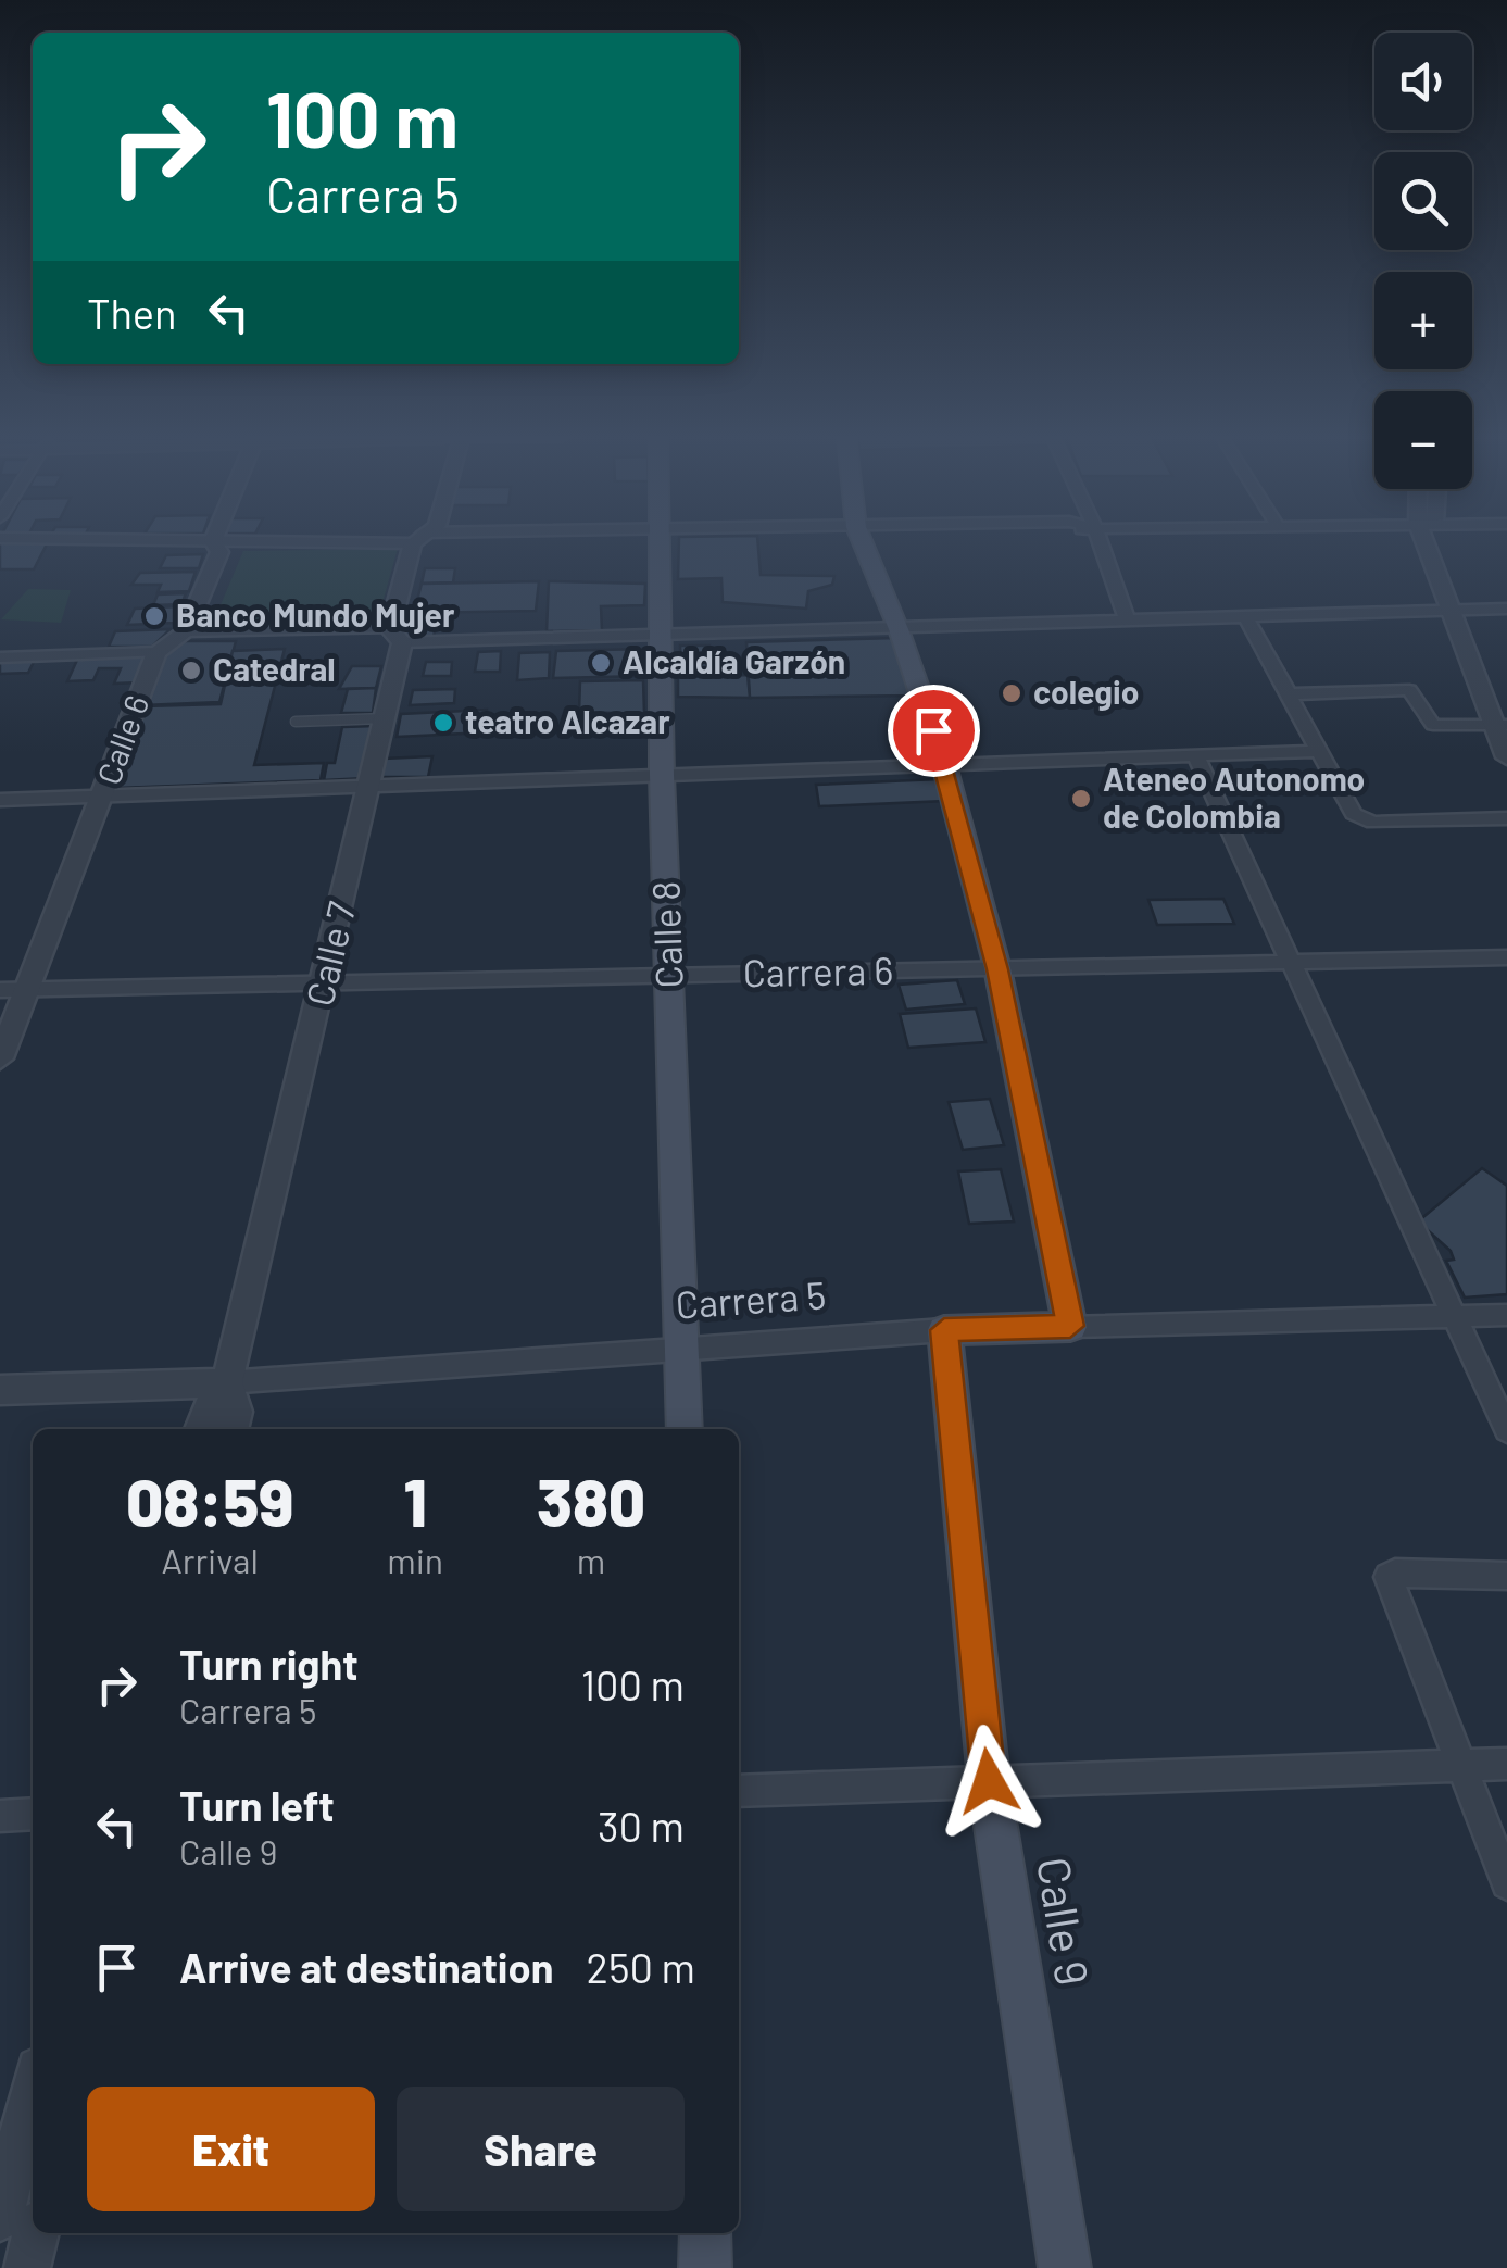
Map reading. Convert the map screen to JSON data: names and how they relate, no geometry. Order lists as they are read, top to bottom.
{
  "streets": {
    "main road": ["Calle 8", "Carrera 5", "Calle 9"],
    "street": ["Calle 6", "Calle 7", "Carrera 6"]
  },
  "crossings": [
    ["Calle 6", "Carrera 6"],
    ["Calle 8", "Carrera 6"],
    ["Calle 8", "Carrera 5"],
    ["Calle 7", "Carrera 6"],
    ["Calle 7", "Carrera 5"],
    ["Carrera 5", "Calle 9"]
  ],
  "places": [
    "Banco Mundo Mujer",
    "Alcaldía Garzón",
    "Catedral",
    "colegio",
    "teatro Alcazar",
    "Ateneo Autonomo de Colombia"
  ],
  "page": {
    "map_buttons": ["+", "−"],
    "turn": ["100 m", "Carrera 5"],
    "then": "Then",
    "eta": [
      "08:59",
      "Arrival",
      "1",
      "min",
      "380",
      "m"
    ],
    "list": [
      {
        "name": "Turn right",
        "note": "Carrera 5",
        "value": "100 m"
      },
      {
        "name": "Turn left",
        "note": "Calle 9",
        "value": "30 m"
      },
      {
        "name": "Arrive at destination",
        "value": "250 m"
      }
    ],
    "buttons": ["Exit", "Share"]
  }
}
